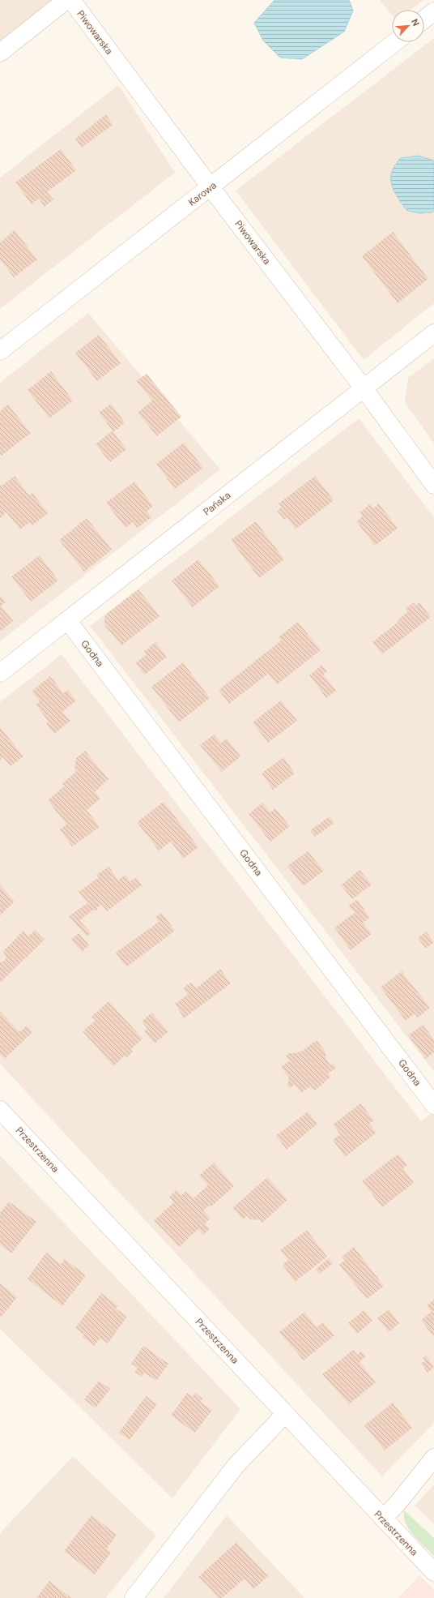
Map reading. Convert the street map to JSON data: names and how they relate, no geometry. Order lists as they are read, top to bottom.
{
  "streets": {
    "street": [
      "Piwowarska",
      "Karowa",
      "Pańska",
      "Godna",
      "Przestrzenna"
    ]
  },
  "crossings": [
    ["Piwowarska", "Karowa"],
    ["Piwowarska", "Pańska"],
    ["Pańska", "Godna"]
  ],
  "north": "top right"
}
